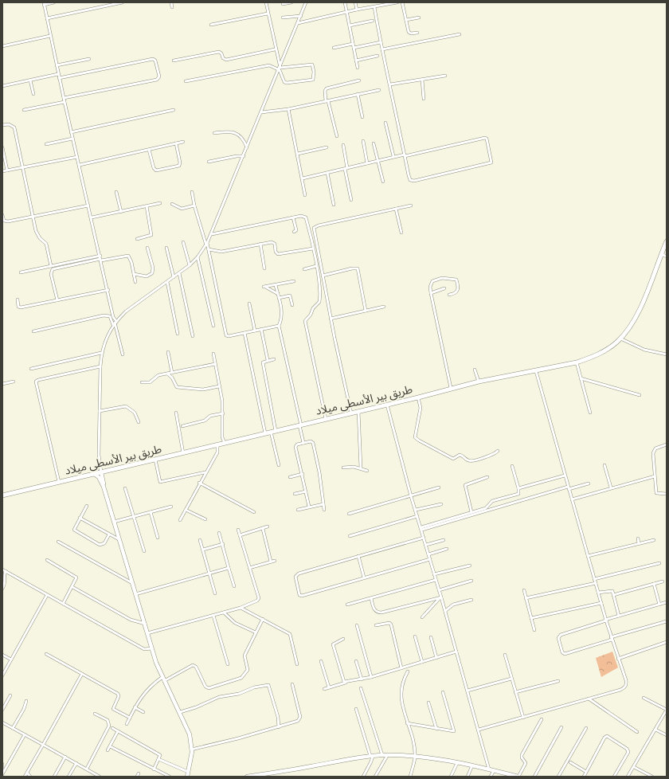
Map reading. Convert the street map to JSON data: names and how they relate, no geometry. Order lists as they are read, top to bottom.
{
  "streets": {
    "main road": ["طريق بير الأسطى ميلاد"]
  }
}
